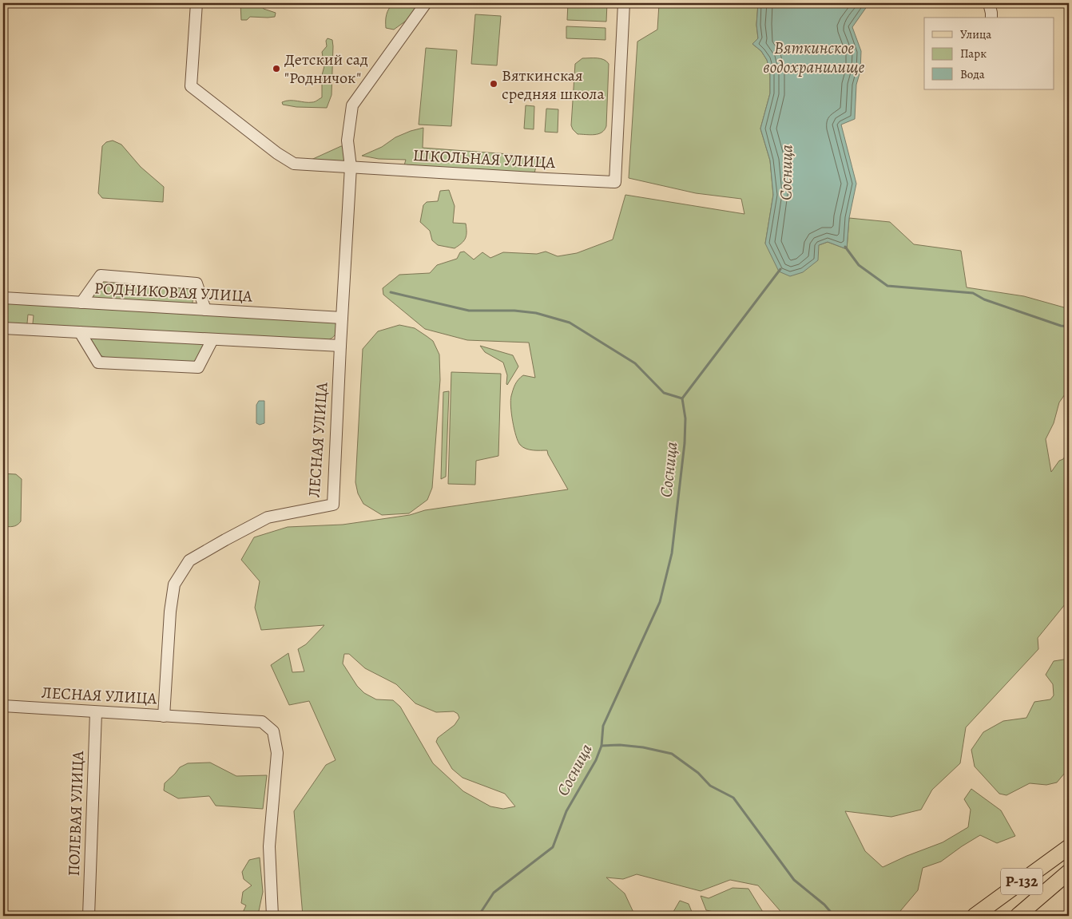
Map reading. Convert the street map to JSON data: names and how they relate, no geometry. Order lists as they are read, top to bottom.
{
  "streets": {
    "main road": ["Р-132"],
    "street": [
      "ШКОЛЬНАЯ УЛИЦА",
      "РОДНИКОВАЯ УЛИЦА",
      "ЛЕСНАЯ УЛИЦА",
      "ПОЛЕВАЯ УЛИЦА"
    ]
  },
  "crossings": [
    ["ШКОЛЬНАЯ УЛИЦА", "ЛЕСНАЯ УЛИЦА"],
    ["РОДНИКОВАЯ УЛИЦА", "ЛЕСНАЯ УЛИЦА"],
    ["ЛЕСНАЯ УЛИЦА", "ПОЛЕВАЯ УЛИЦА"]
  ],
  "water": ["Вяткинское водохранилище", "Сосница"],
  "places": ["Детский сад \"Родничок\"", "Вяткинская средняя школа"],
  "legend": ["Улица", "Парк", "Вода"]
}
